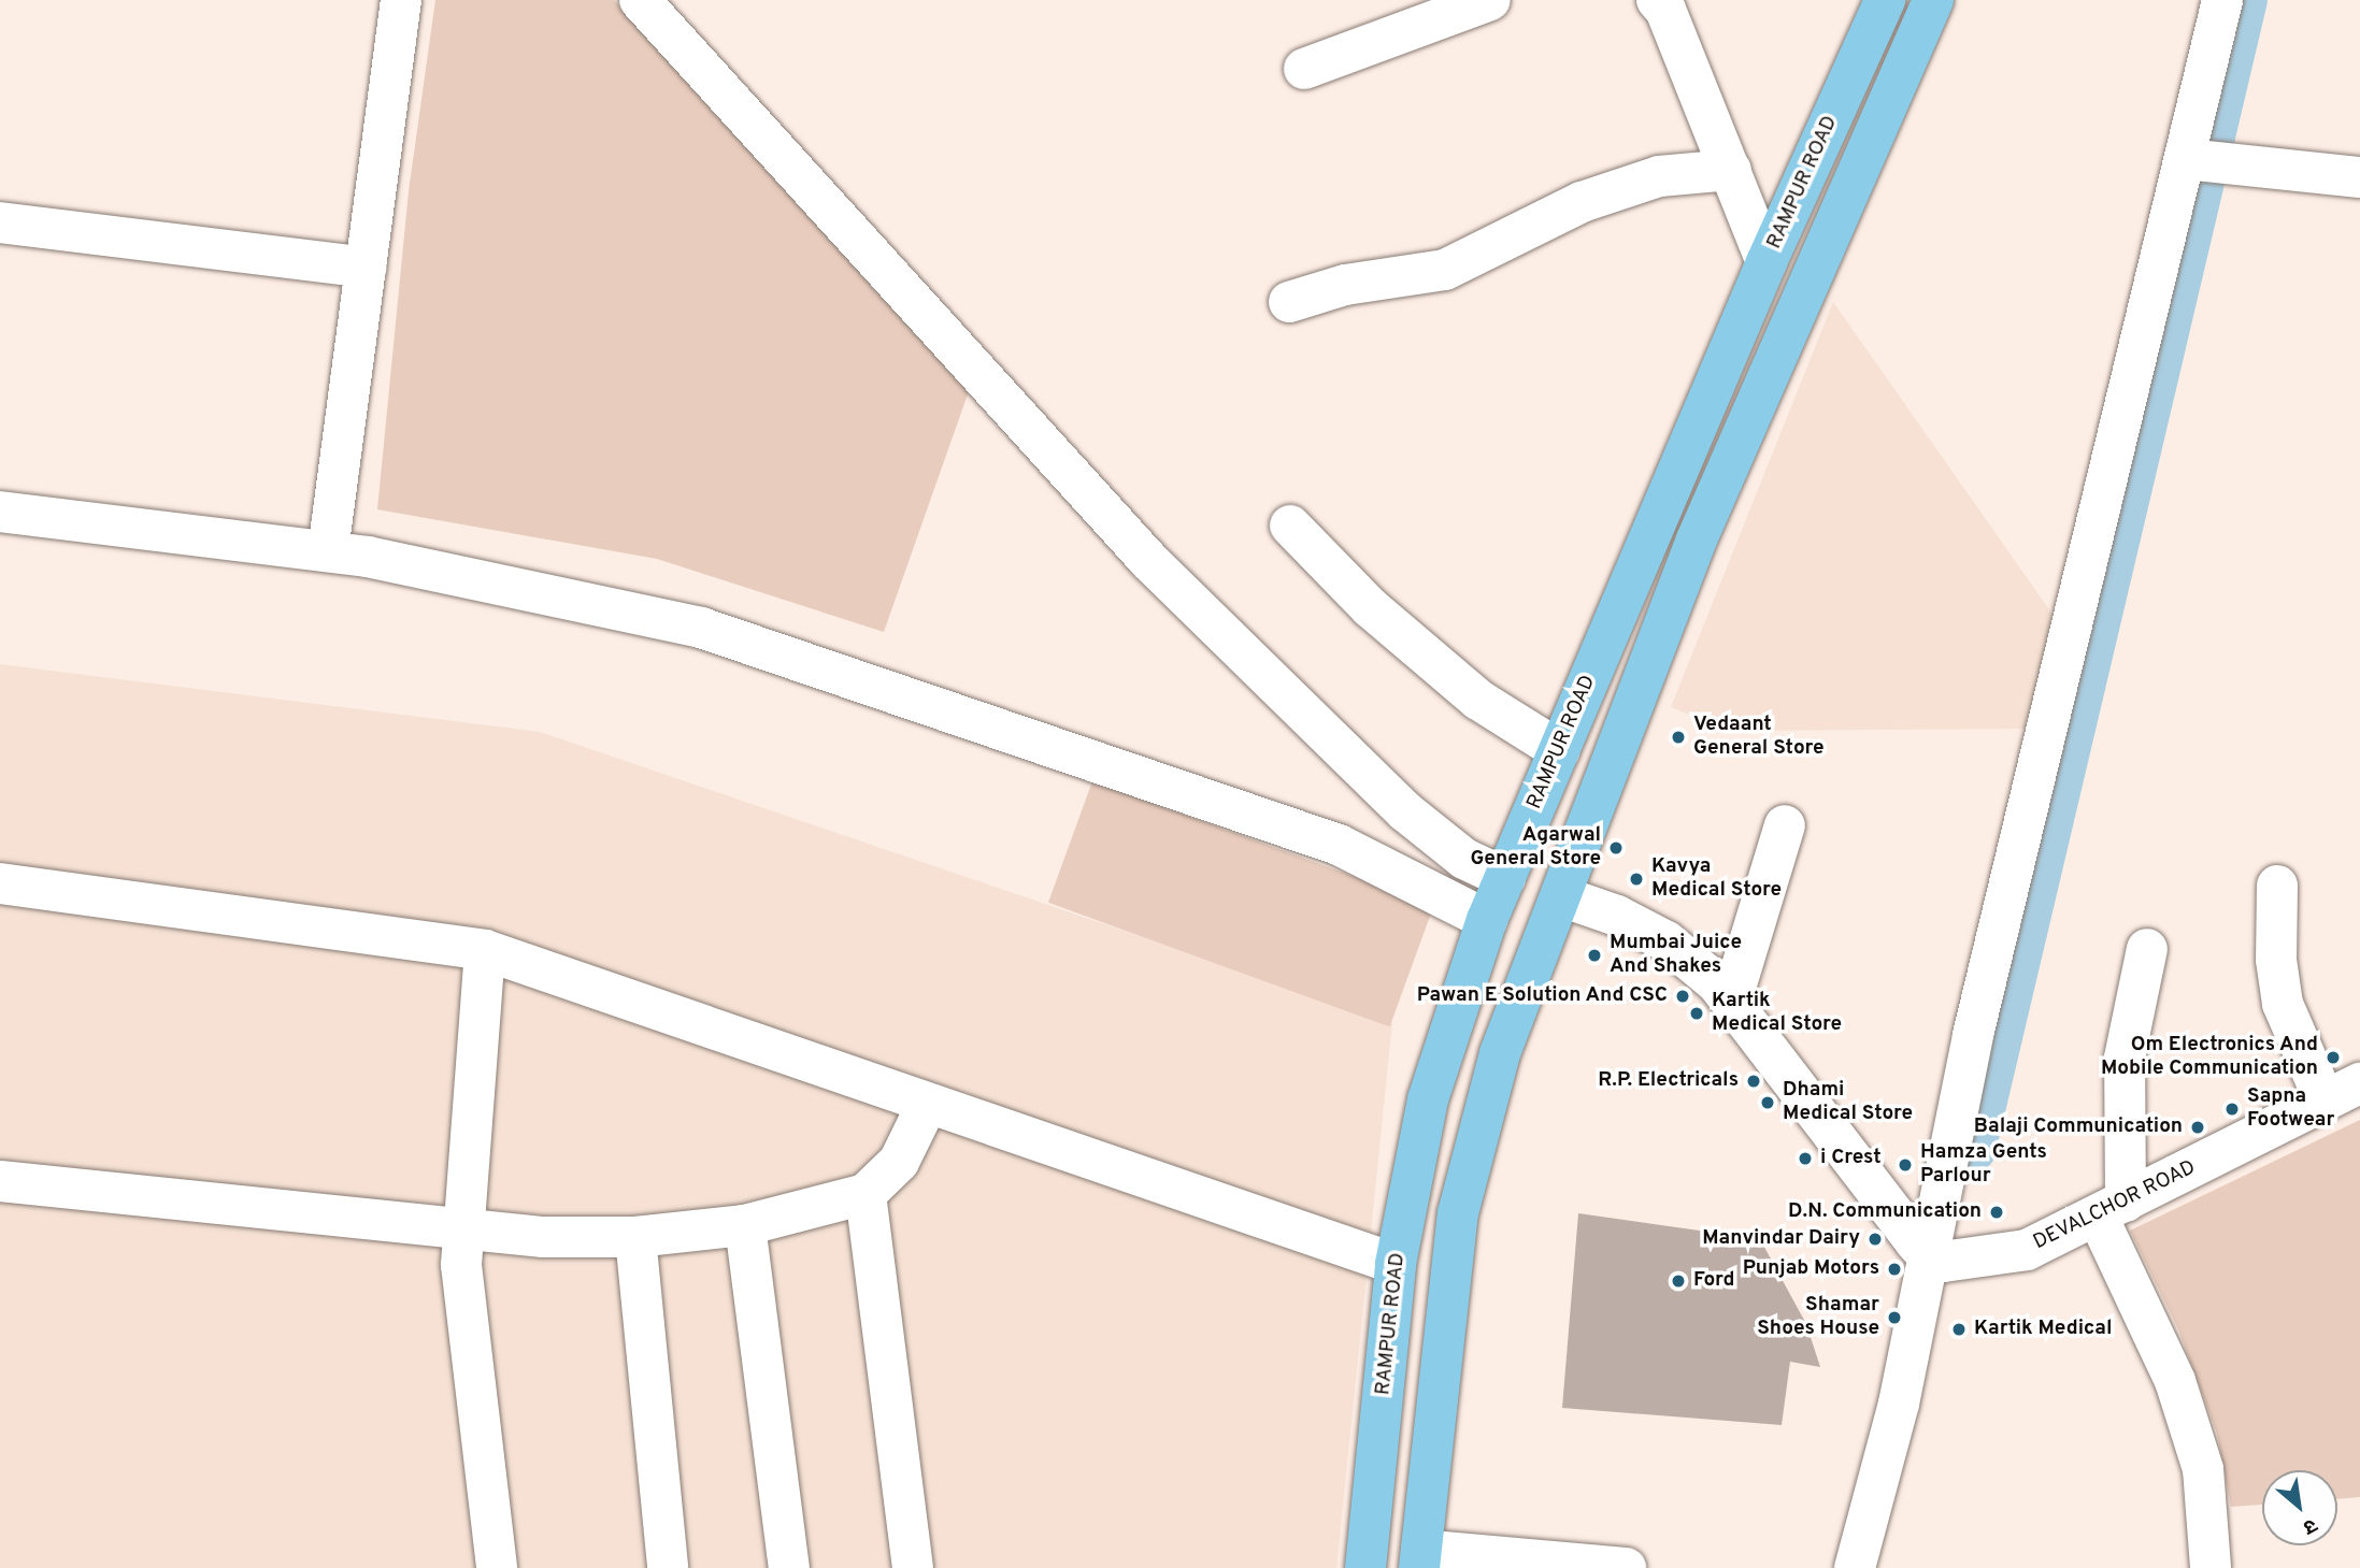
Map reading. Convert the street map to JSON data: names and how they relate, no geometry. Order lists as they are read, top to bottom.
{
  "streets": {
    "main road": ["RAMPUR ROAD"],
    "street": ["DEVALCHOR ROAD"]
  },
  "places": [
    "Vedaant General Store",
    "Agarwal General Store",
    "Kavya Medical Store",
    "Mumbai Juice And Shakes",
    "Pawan E Solution And CSC",
    "Kartik Medical Store",
    "Om Electronics And Mobile Communication",
    "R.P. Electricals",
    "Dhami Medical Store",
    "Sapna Footwear",
    "Balaji Communication",
    "i Crest",
    "Hamza Gents Parlour",
    "D.N. Communication",
    "Manvindar Dairy",
    "Punjab Motors",
    "Ford",
    "Shamar Shoes House",
    "Kartik Medical"
  ],
  "north": "bottom right"
}
